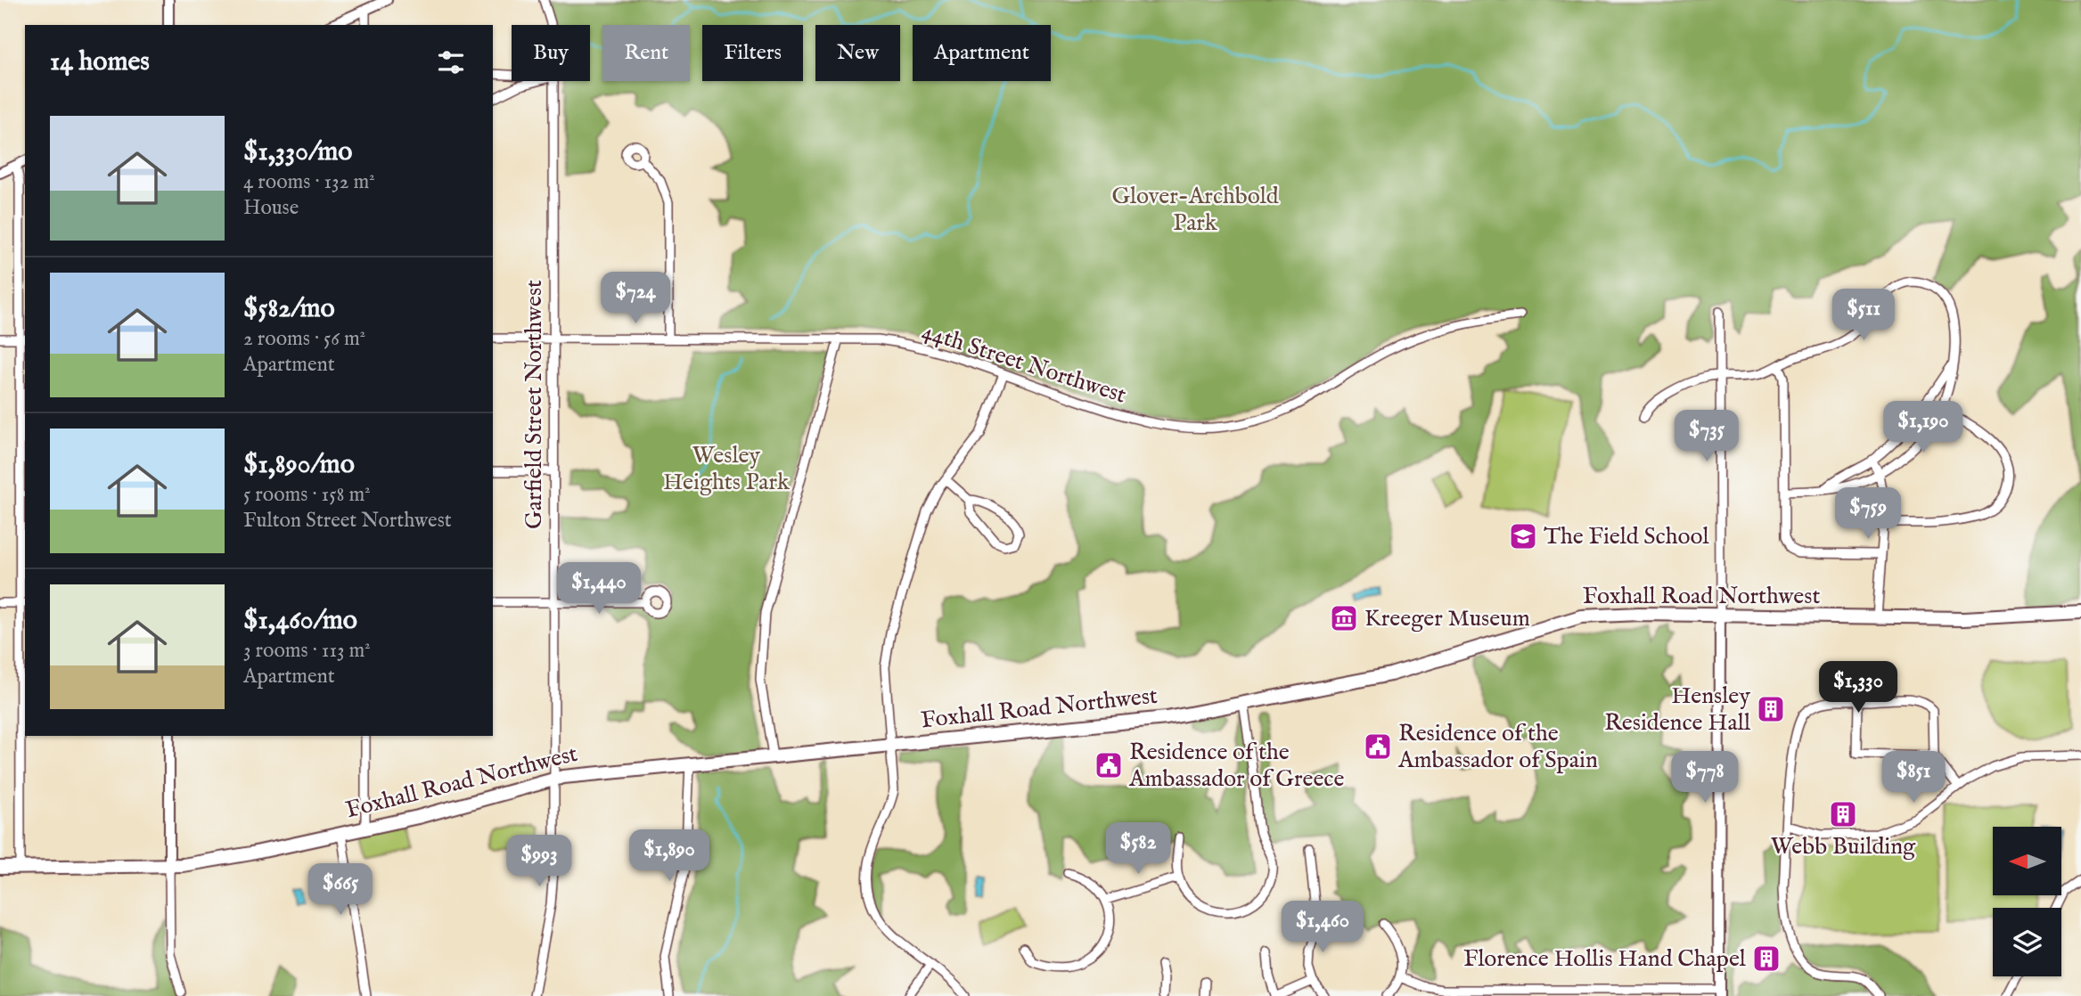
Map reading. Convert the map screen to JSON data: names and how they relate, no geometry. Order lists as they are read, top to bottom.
{
  "streets": {
    "main road": ["Foxhall Road Northwest"],
    "street": ["44th Street Northwest", "Garfield Street Northwest"]
  },
  "crossings": [
    ["44th Street Northwest", "Garfield Street Northwest"],
    ["Garfield Street Northwest", "Foxhall Road Northwest"]
  ],
  "parks": ["Glover-Archbold Park", "Wesley Heights Park"],
  "places": {
    "school or university": ["The Field School"],
    "museum": ["Kreeger Museum"],
    "building": ["Hensley Residence Hall", "Webb Building", "Florence Hollis Hand Chapel"],
    "public building": ["Residence of the Ambassador of Spain", "Residence of the Ambassador of Greece"]
  },
  "north": "left",
  "page": {
    "chip": [
      "Buy",
      "Rent",
      "Filters",
      "New",
      "Apartment"
    ],
    "heading": "14 homes",
    "list": [
      {
        "name": "$1,330/mo",
        "note": "4 rooms · 132 m² · House"
      },
      {
        "name": "$582/mo",
        "note": "2 rooms · 56 m² · Apartment"
      },
      {
        "name": "$1,890/mo",
        "note": "5 rooms · 158 m² · Fulton Street Northwest"
      },
      {
        "name": "$1,460/mo",
        "note": "3 rooms · 113 m² · Apartment"
      }
    ],
    "price": [
      "$724",
      "$511",
      "$1,190",
      "$735",
      "$759",
      "$1,440",
      "$1,330",
      "$778",
      "$851",
      "$582",
      "$1,890",
      "$993",
      "$665",
      "$1,460"
    ]
  }
}
